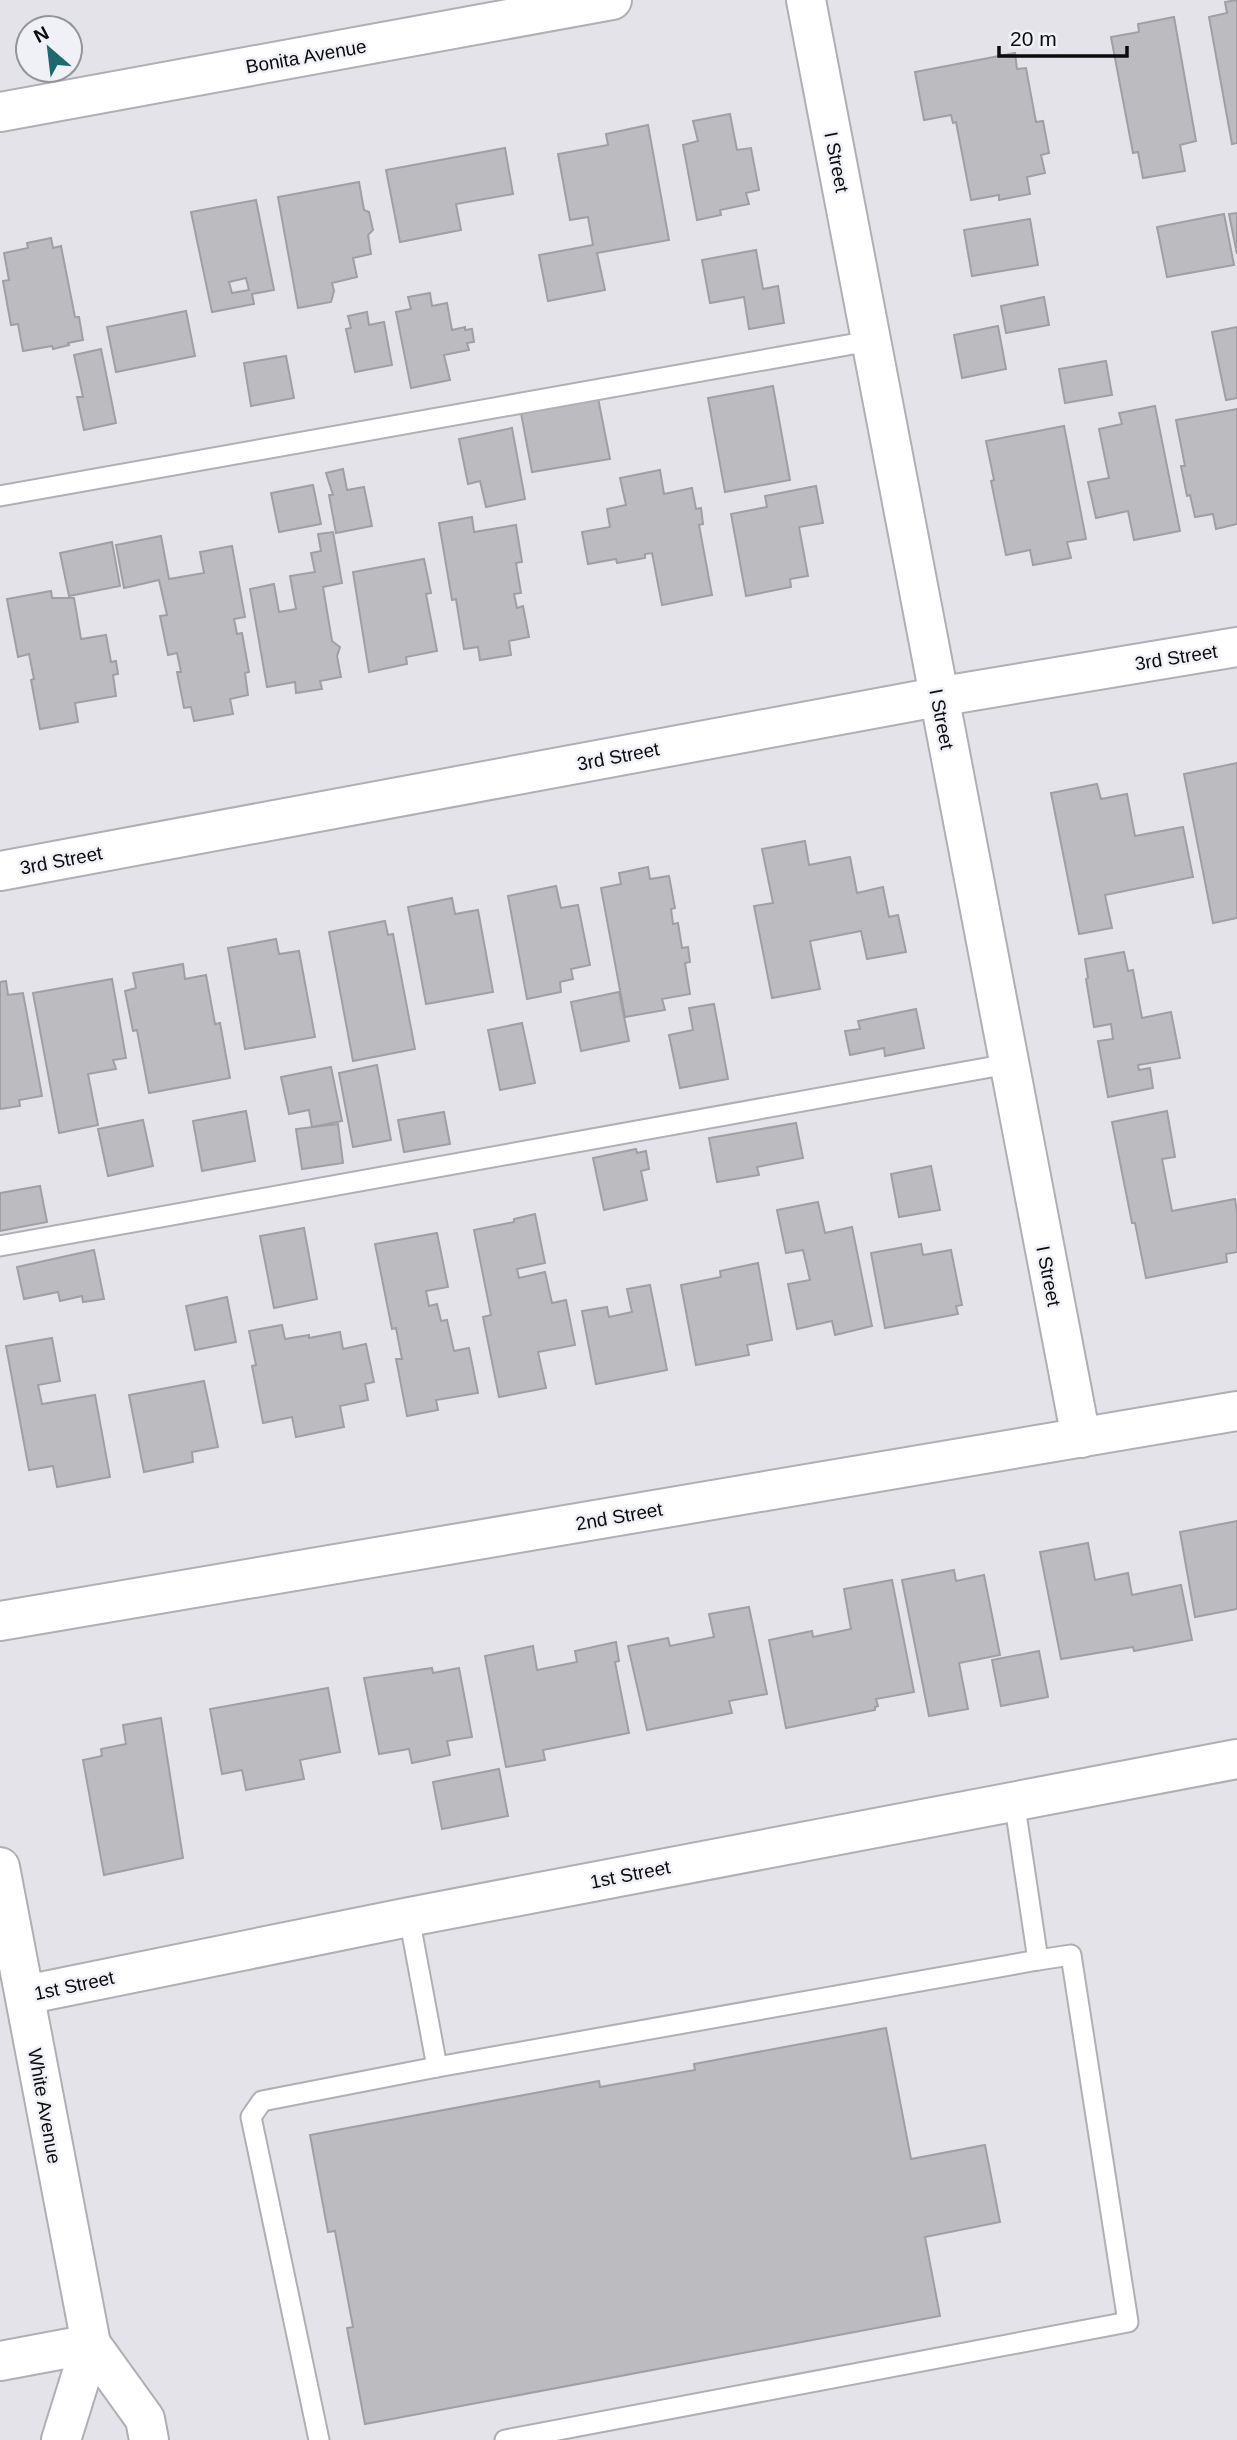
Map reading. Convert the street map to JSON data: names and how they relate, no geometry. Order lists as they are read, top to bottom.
{
  "streets": {
    "street": [
      "Bonita Avenue",
      "I Street",
      "3rd Street",
      "2nd Street",
      "1st Street",
      "White Avenue"
    ]
  },
  "crossings": [
    ["I Street", "3rd Street"],
    ["I Street", "2nd Street"],
    ["1st Street", "White Avenue"]
  ],
  "scale_bar": "20 m",
  "north": "top left"
}
